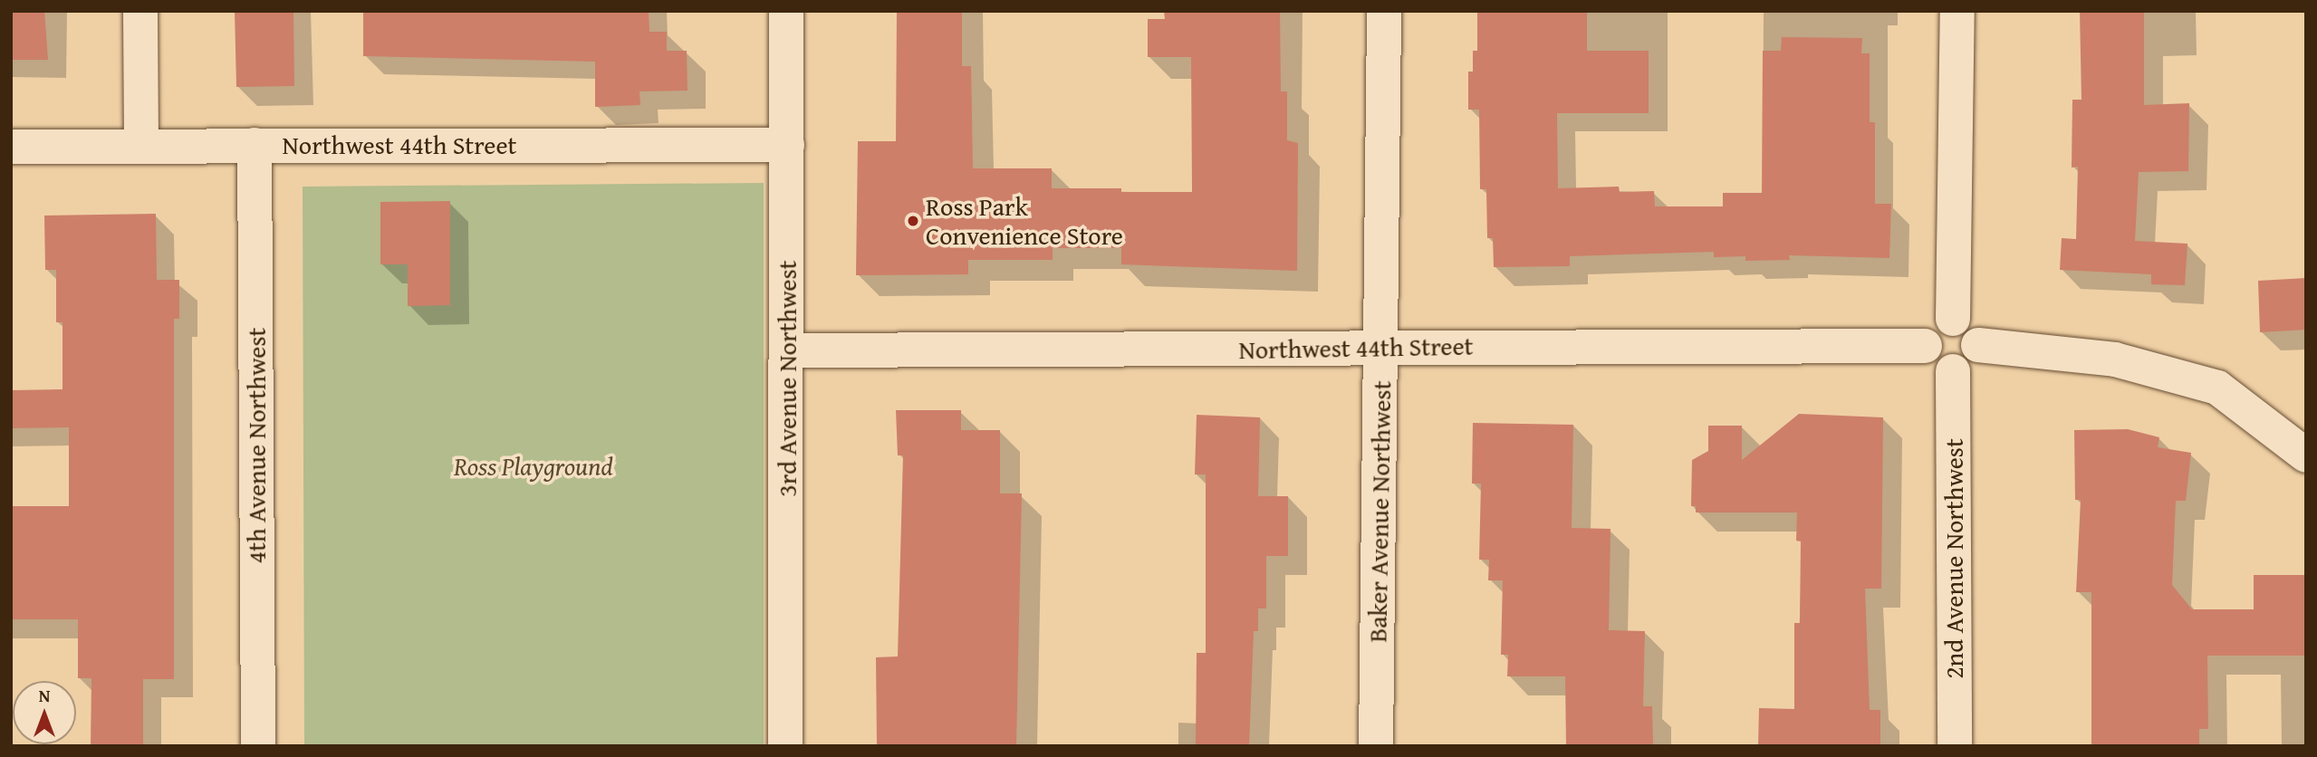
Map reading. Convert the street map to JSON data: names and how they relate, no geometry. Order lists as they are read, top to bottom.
{
  "streets": {
    "street": [
      "Northwest 44th Street",
      "3rd Avenue Northwest",
      "4th Avenue Northwest",
      "Baker Avenue Northwest",
      "2nd Avenue Northwest"
    ]
  },
  "crossings": [
    ["Northwest 44th Street", "3rd Avenue Northwest"],
    ["Northwest 44th Street", "4th Avenue Northwest"],
    ["Northwest 44th Street", "Baker Avenue Northwest"],
    ["Northwest 44th Street", "2nd Avenue Northwest"]
  ],
  "parks": ["Ross Playground"],
  "places": ["Ross Park Convenience Store"],
  "north": "top"
}
